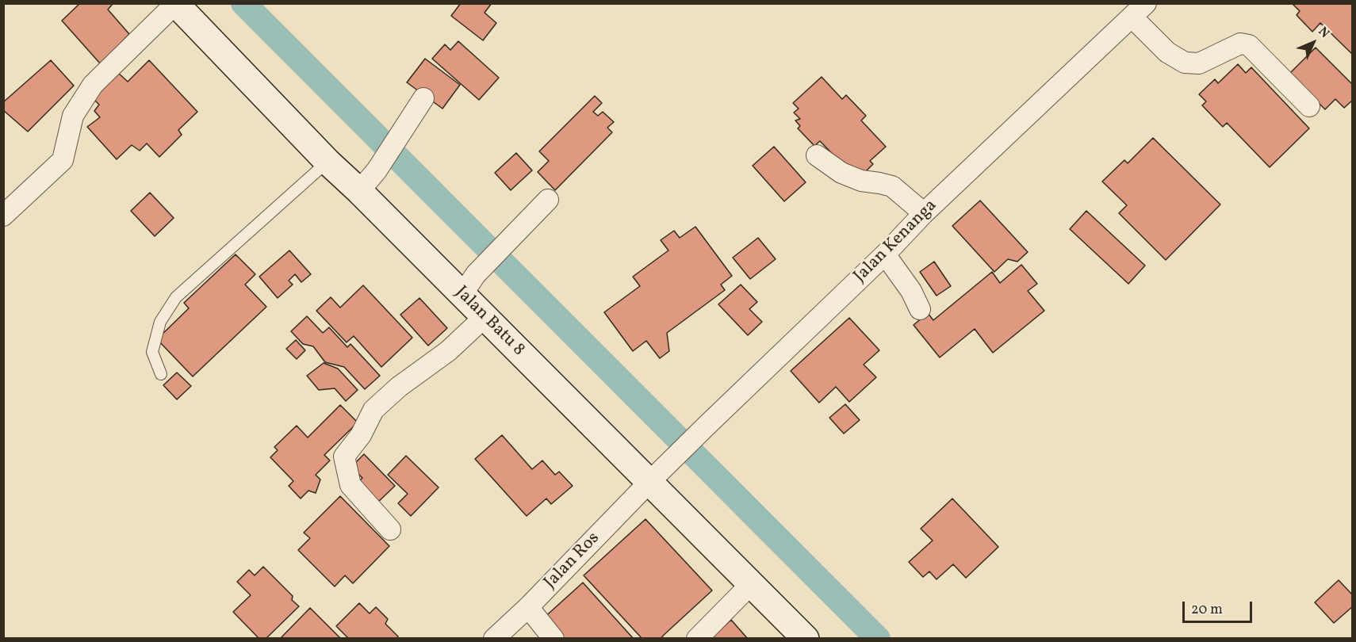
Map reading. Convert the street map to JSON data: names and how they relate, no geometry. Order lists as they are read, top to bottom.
{
  "streets": {
    "street": ["Jalan Kenanga", "Jalan Batu 8", "Jalan Ros"]
  },
  "crossings": [
    ["Jalan Kenanga", "Jalan Batu 8"],
    ["Jalan Kenanga", "Jalan Ros"],
    ["Jalan Batu 8", "Jalan Ros"]
  ],
  "scale_bar": "20 m",
  "north": "top right"
}
